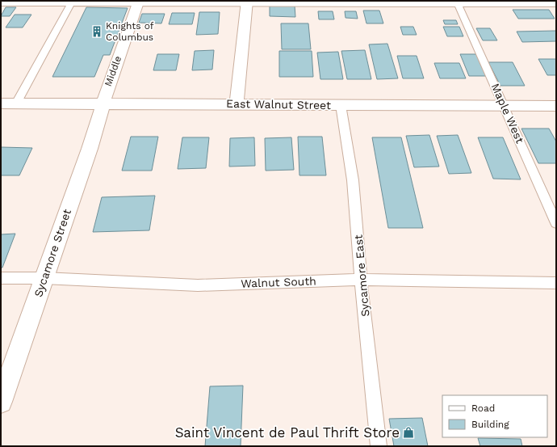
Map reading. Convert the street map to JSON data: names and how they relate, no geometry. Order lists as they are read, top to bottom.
{
  "streets": {
    "street": ["Middle", "East Walnut Street", "Sycamore Street"],
    "lane": ["Maple West", "Sycamore East", "Walnut South"]
  },
  "crossings": [
    ["Middle", "East Walnut Street"],
    ["Middle", "Sycamore Street"],
    ["East Walnut Street", "Maple West"],
    ["East Walnut Street", "Sycamore Street"],
    ["East Walnut Street", "Sycamore East"],
    ["Sycamore Street", "Walnut South"],
    ["Sycamore East", "Walnut South"]
  ],
  "places": {
    "building": ["Knights of Columbus"],
    "shop": ["Saint Vincent de Paul Thrift Store"]
  },
  "legend": ["Road", "Building"]
}
